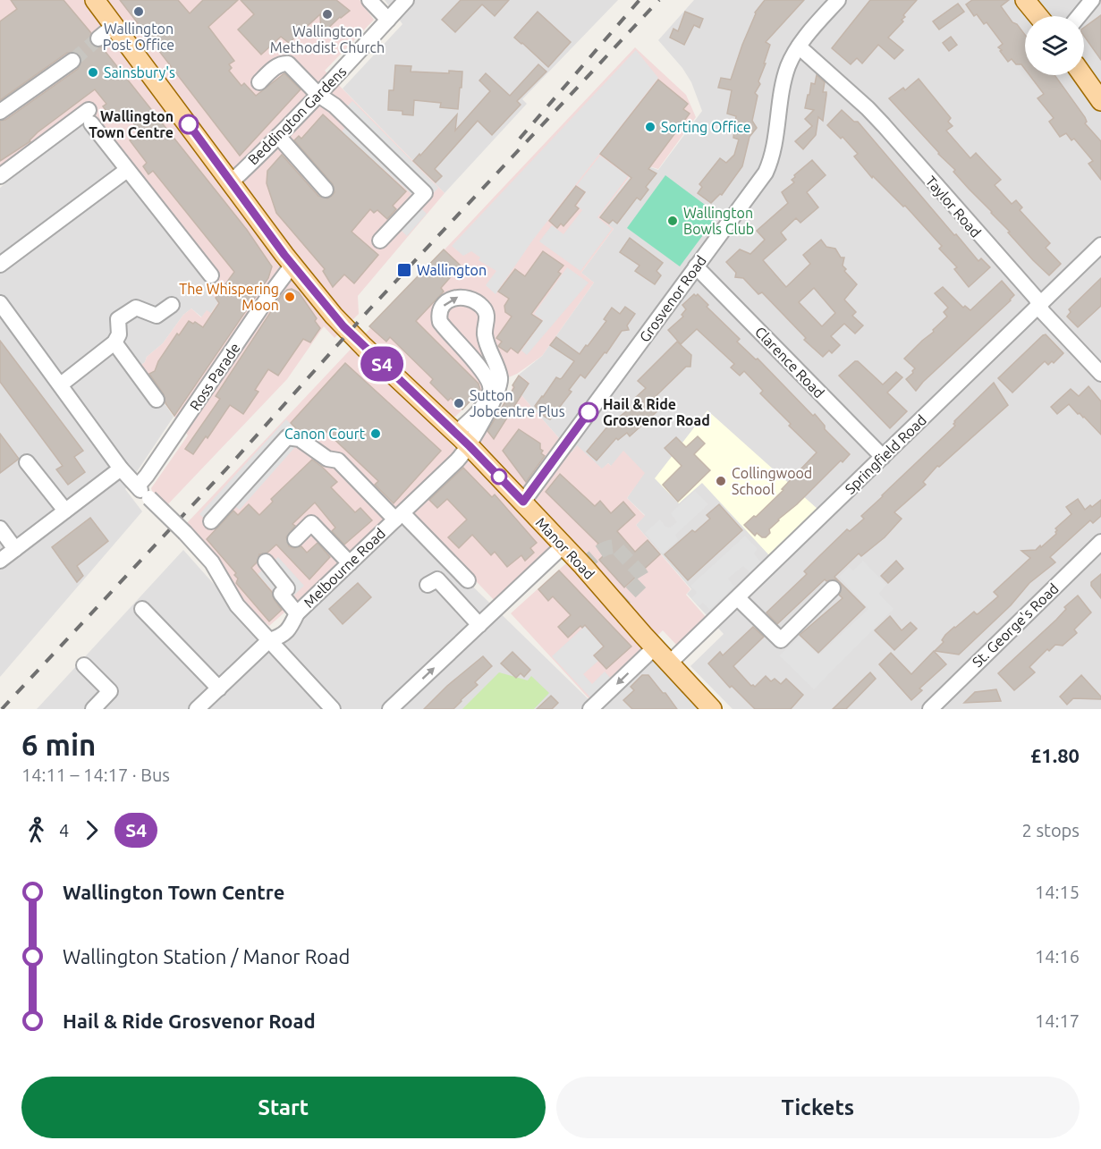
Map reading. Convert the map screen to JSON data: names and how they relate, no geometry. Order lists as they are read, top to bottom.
{
  "streets": {
    "main road": ["Manor Road"],
    "street": [
      "Beddington Gardens",
      "Taylor Road",
      "Grosvenor Road",
      "Clarence Road",
      "Ross Parade",
      "Springfield Road",
      "Melbourne Road",
      "St. George's Road"
    ]
  },
  "crossings": [
    ["Beddington Gardens", "Manor Road"],
    ["Taylor Road", "Grosvenor Road"],
    ["Taylor Road", "Springfield Road"],
    ["Grosvenor Road", "Clarence Road"],
    ["Grosvenor Road", "Manor Road"],
    ["Clarence Road", "Springfield Road"],
    ["Ross Parade", "Manor Road"],
    ["Springfield Road", "Manor Road"],
    ["Manor Road", "Melbourne Road"]
  ],
  "places": {
    "other": [
      "Wallington Post Office",
      "Wallington Methodist Church",
      "Sainsbury's",
      "Wallington Town Centre",
      "Sorting Office",
      "Wallington Bowls Club",
      "The Whispering Moon",
      "Sutton Jobcentre Plus",
      "Hail & Ride Grosvenor Road",
      "Canon Court",
      "Collingwood School"
    ],
    "transit": ["Wallington"]
  },
  "lines": ["bus line S4"],
  "page": {
    "on_map": "S4",
    "heading": ["6 min", "14:11 – 14:17 · Bus", "£1.80"],
    "legs": ["4", "S4", "2 stops"],
    "list": [
      {
        "name": "Wallington Town Centre",
        "value": "14:15"
      },
      {
        "name": "Wallington Station / Manor Road",
        "value": "14:16"
      },
      {
        "name": "Hail & Ride Grosvenor Road",
        "value": "14:17"
      }
    ],
    "buttons": ["Start", "Tickets"]
  }
}
